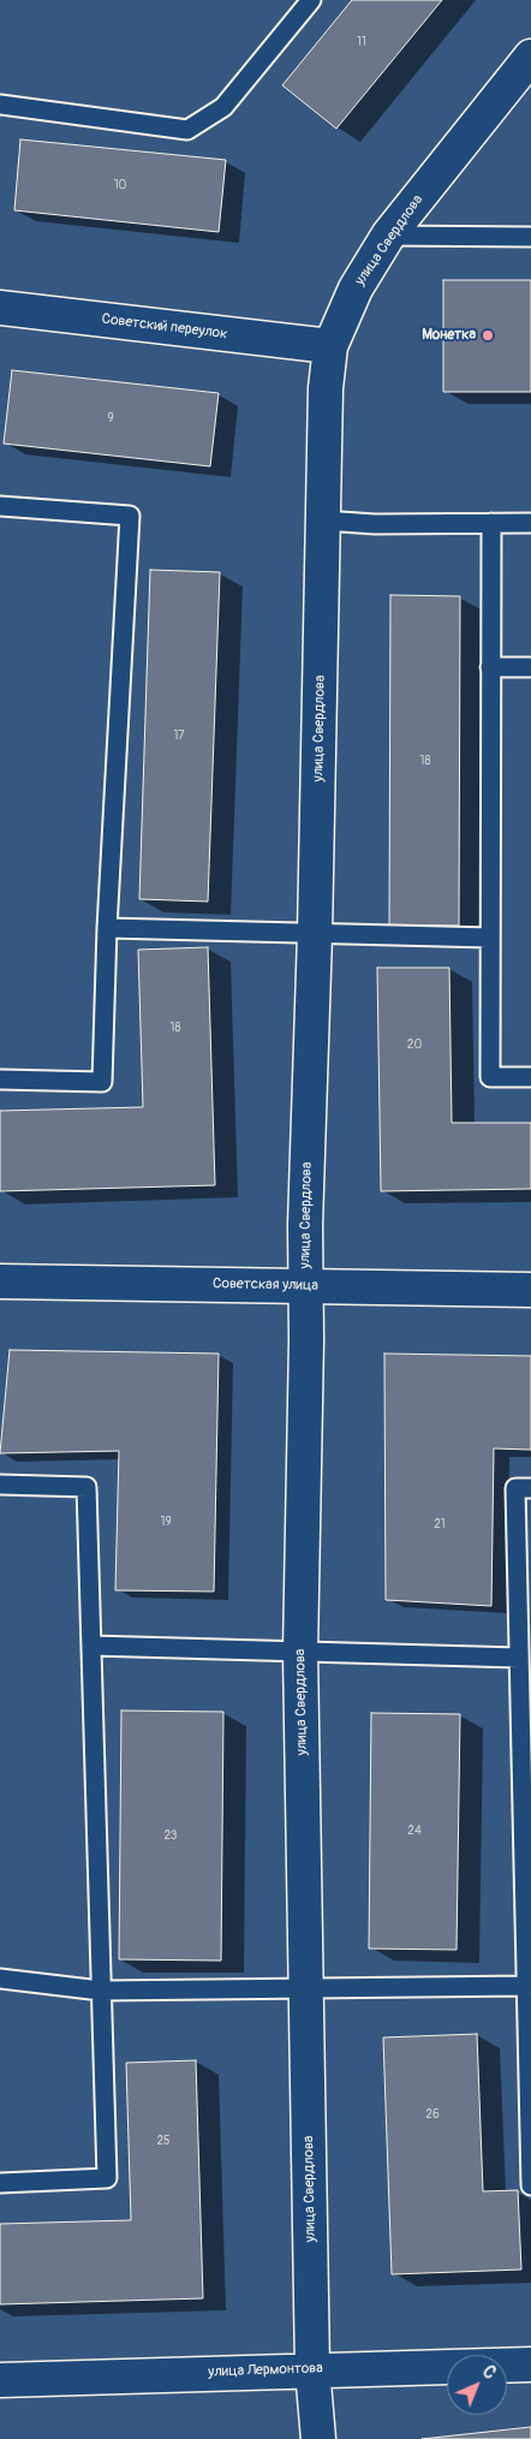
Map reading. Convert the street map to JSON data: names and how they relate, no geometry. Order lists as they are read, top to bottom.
{
  "streets": {
    "street": [
      "улица Свердлова",
      "Советский переулок",
      "Советская улица",
      "улица Лермонтова"
    ]
  },
  "crossings": [
    ["улица Свердлова", "Советский переулок"],
    ["улица Свердлова", "Советская улица"],
    ["улица Свердлова", "улица Лермонтова"]
  ],
  "places": ["Монетка"],
  "house_numbers": [
    "11",
    "10",
    "9",
    "17",
    "18",
    "18",
    "20",
    "19",
    "21",
    "24",
    "23",
    "26",
    "25"
  ],
  "north": "top right"
}
